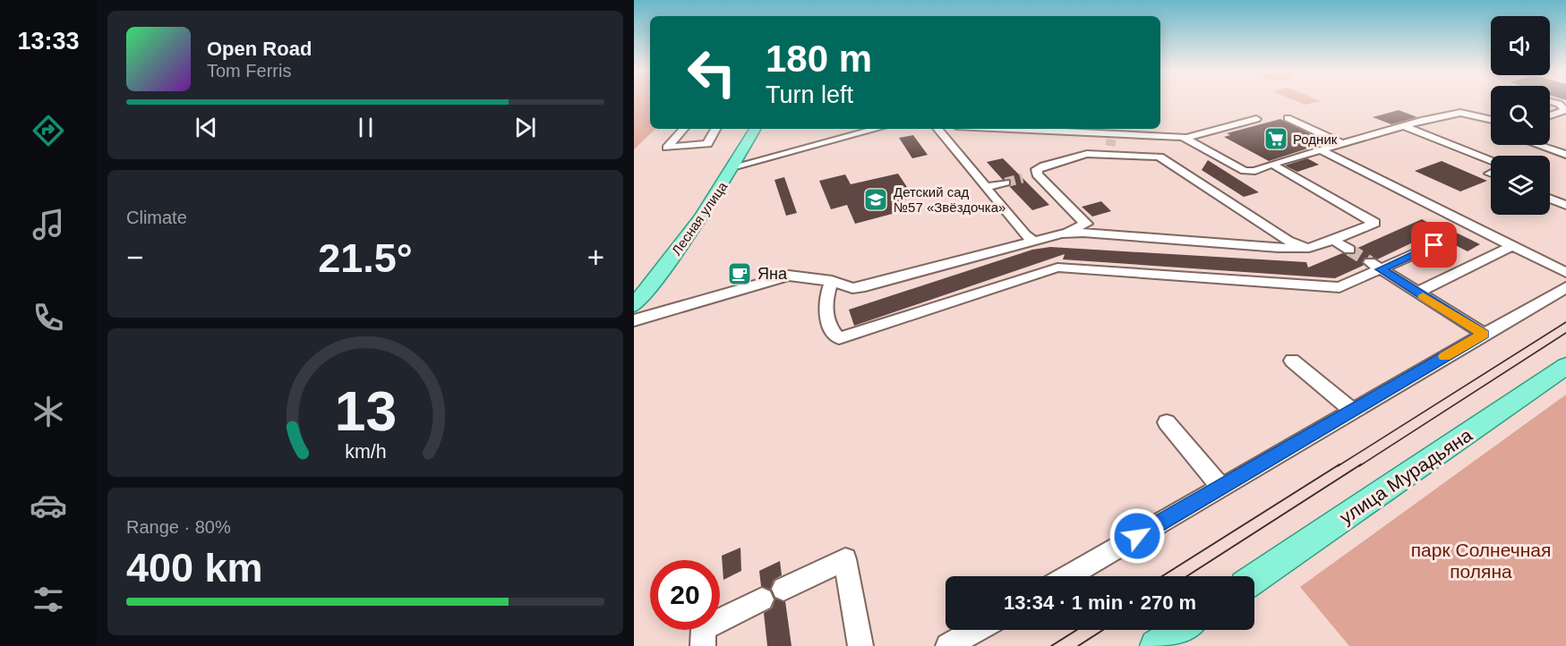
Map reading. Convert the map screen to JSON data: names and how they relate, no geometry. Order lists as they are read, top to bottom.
{
  "streets": {
    "main road": ["Лесная улица", "улица Мурадьяна"]
  },
  "parks": ["парк Солнечная поляна"],
  "places": {
    "supermarket": ["Родник"],
    "school or university": ["Детский сад №57 «Звёздочка»"],
    "cafe": ["Яна"]
  },
  "page": {
    "tabs": "13:33",
    "turn": ["180 m", "Turn left"],
    "song": ["Open Road", "Tom Ferris"],
    "tile": [
      "Climate",
      ["Range · 80%", "400 km"]
    ],
    "heat": ["−", "21.5°", "+"],
    "limit": "20",
    "trip": "13:34 · 1 min · 270 m",
    "gauge": ["13", "km/h"]
  }
}
